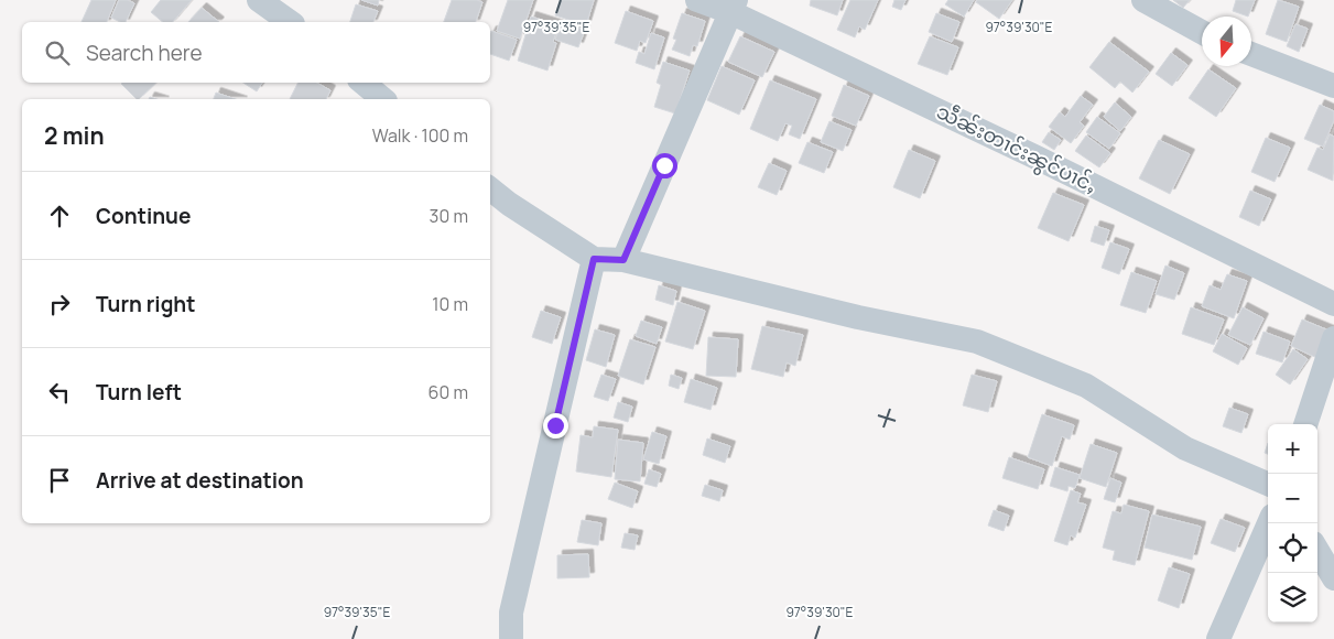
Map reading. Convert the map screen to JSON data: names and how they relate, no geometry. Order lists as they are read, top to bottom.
{
  "streets": {
    "street": ["သဵၼ်းတၢင်းၼွင်ပၢင်ႇ"]
  },
  "north": "bottom",
  "page": {
    "search": "Search here",
    "heading": ["2 min", "Walk · 100 m"],
    "list": [
      ["Continue", "30 m"],
      ["Turn right", "10 m"],
      ["Turn left", "60 m"],
      "Arrive at destination"
    ],
    "map_buttons": ["+", "−"]
  },
  "coordinates": ["97°39'35\"E", "97°39'30\"E"]
}
